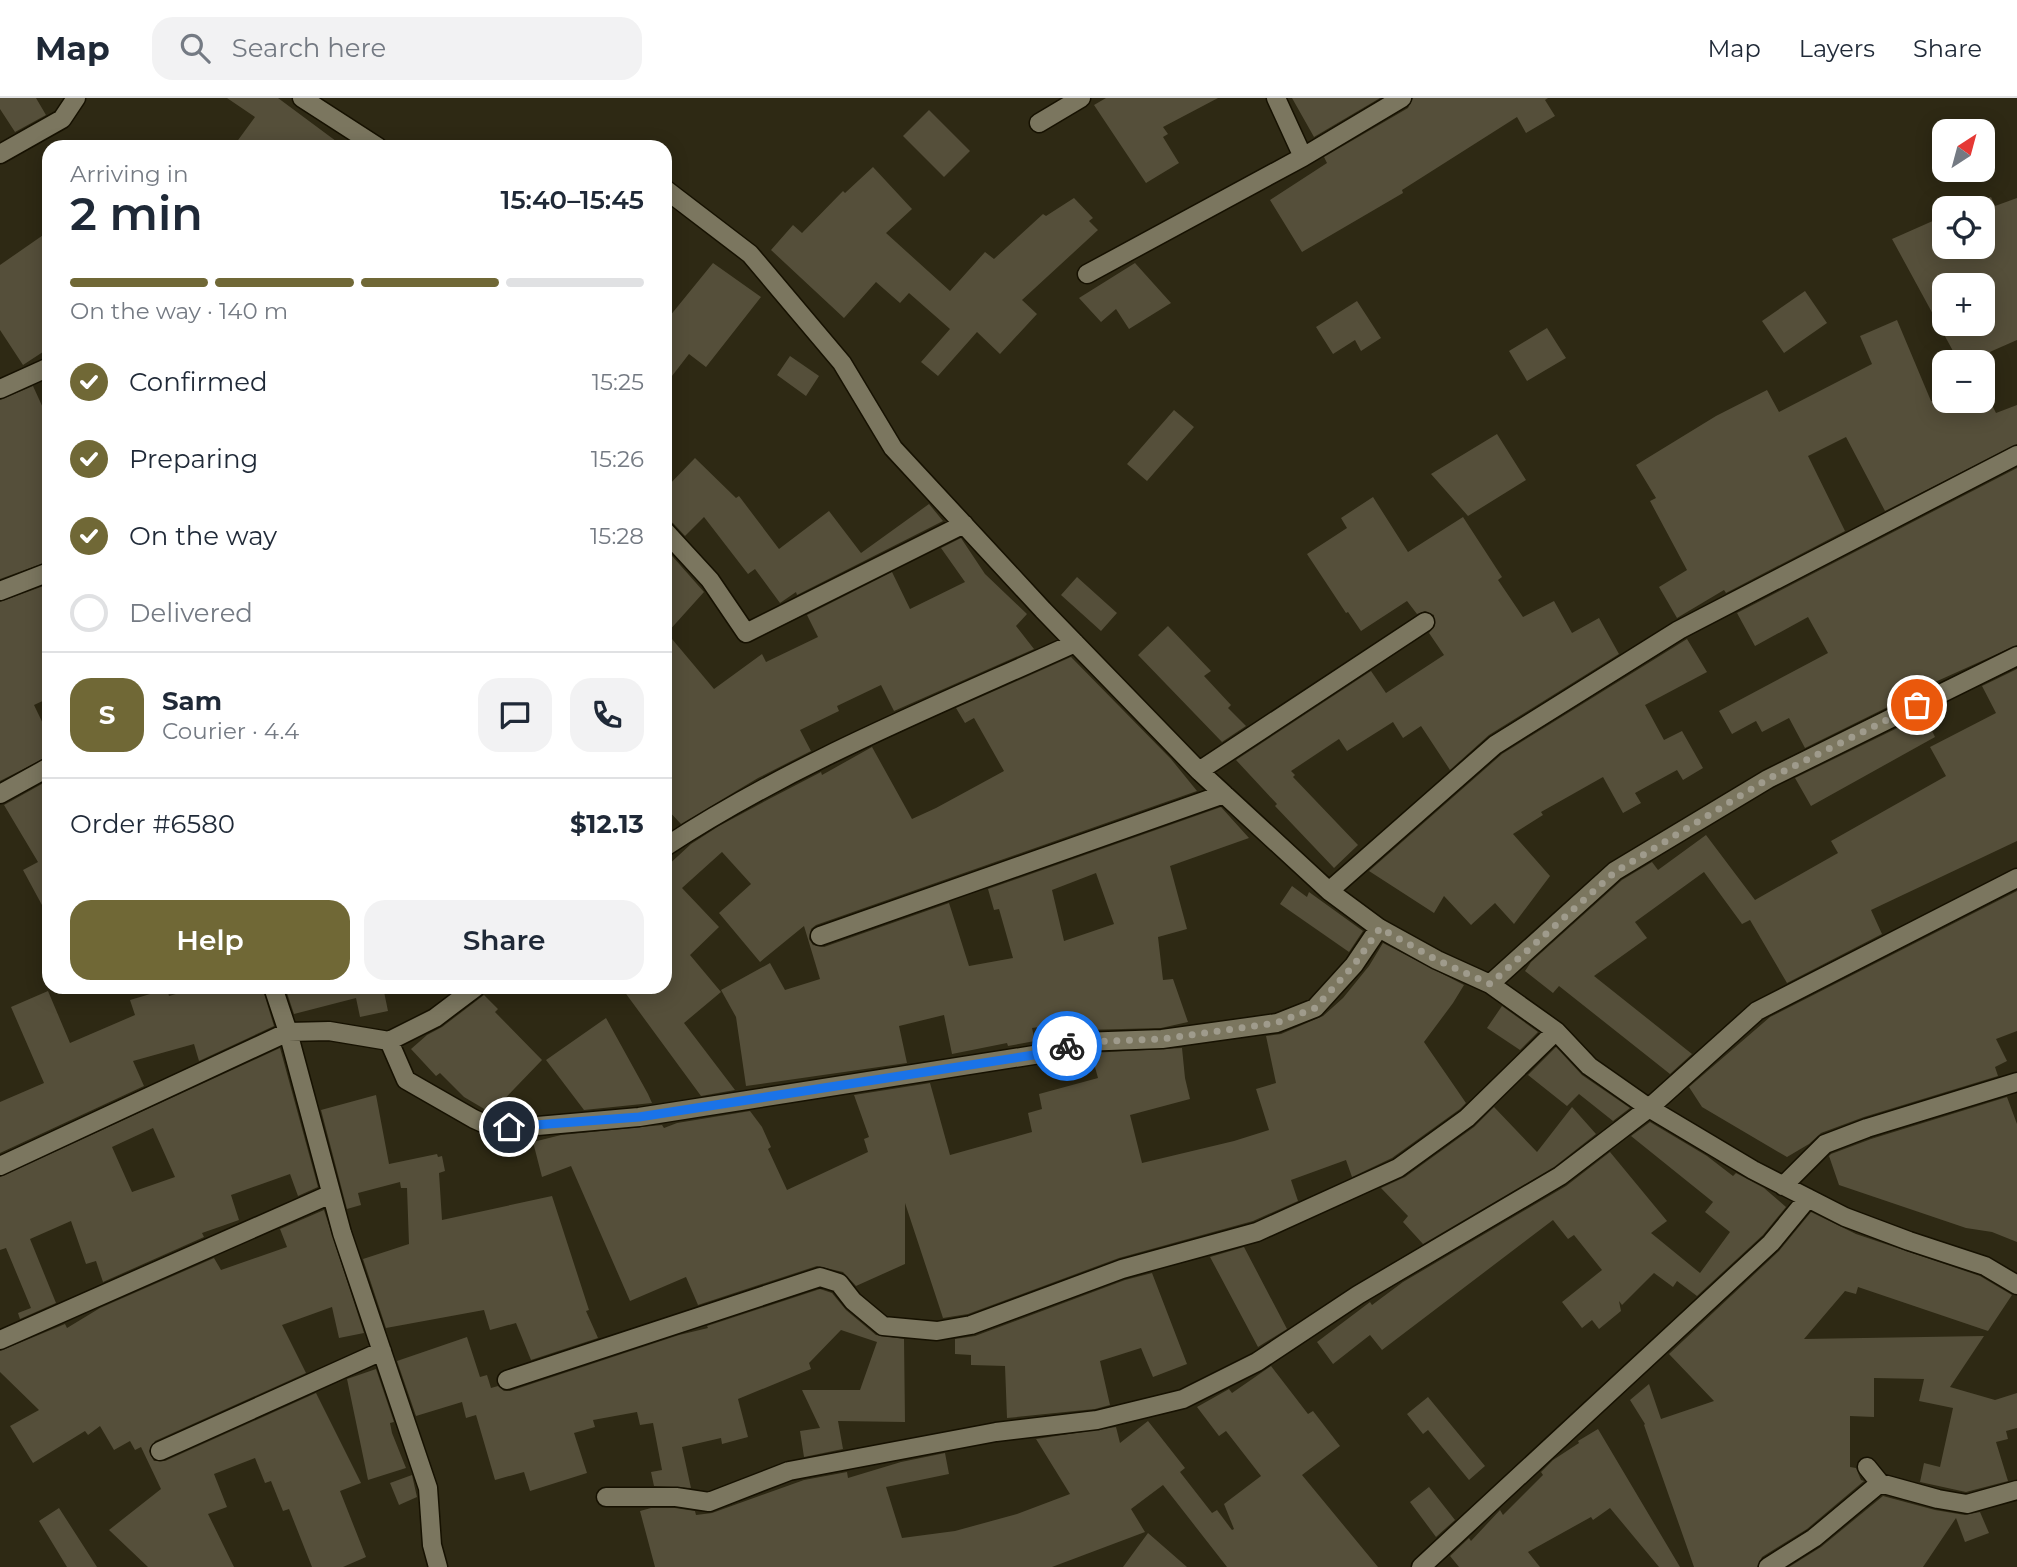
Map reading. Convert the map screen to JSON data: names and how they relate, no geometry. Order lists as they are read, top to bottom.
{
  "north": "top right",
  "page": {
    "header": "Map",
    "search": "Search here",
    "nav": ["Map", "Layers", "Share"],
    "map_buttons": ["+", "−"],
    "heading": ["2 min", "Arriving in", "15:40–15:45"],
    "panel": [
      "Sam",
      "Courier · 4.4",
      "Order #6580",
      "$12.13"
    ],
    "bar": "On the way · 140 m",
    "list": [
      ["Confirmed", "15:25"],
      ["Preparing", "15:26"],
      ["On the way", "15:28"],
      "Delivered"
    ],
    "round": "S",
    "buttons": ["Help", "Share"]
  }
}
